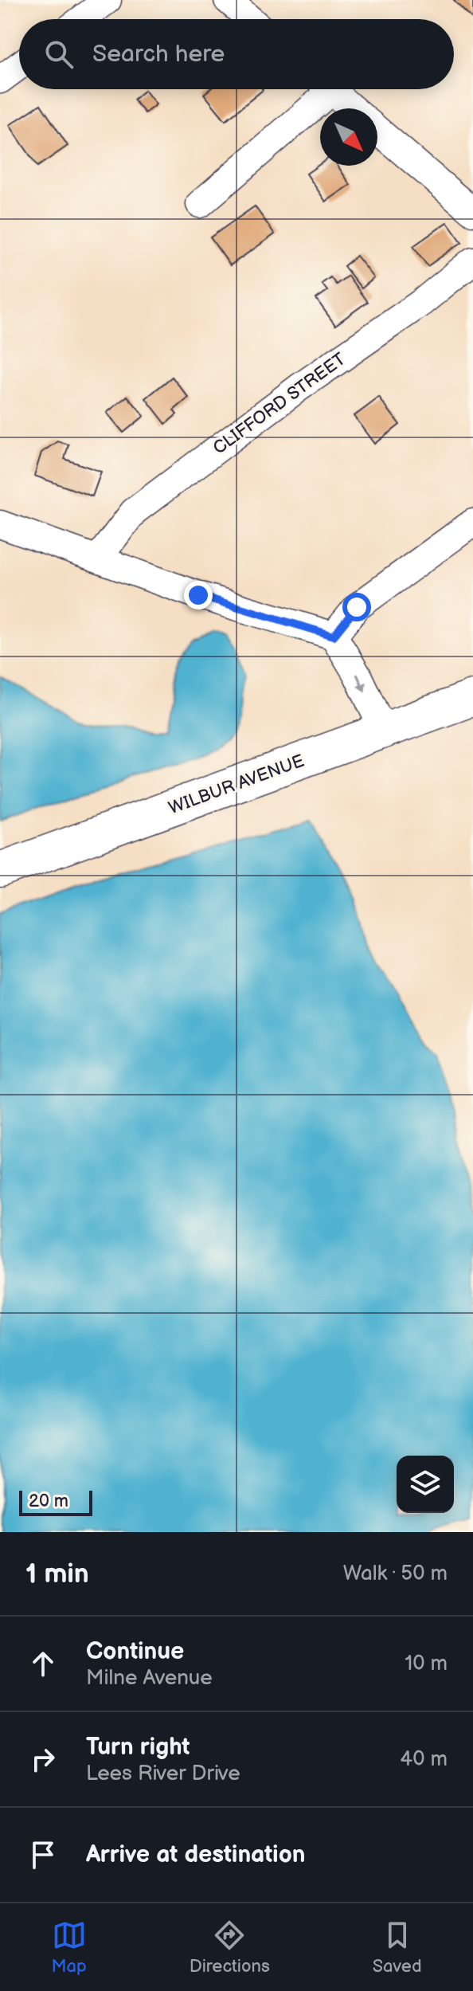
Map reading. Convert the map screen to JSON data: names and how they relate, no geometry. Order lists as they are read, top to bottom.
{
  "streets": {
    "main road": ["WILBUR AVENUE"],
    "street": ["CLIFFORD STREET"]
  },
  "scale_bar": "20 m",
  "north": "bottom right",
  "page": {
    "search": "Search here",
    "scale": "20 m",
    "heading": ["1 min", "Walk · 50 m"],
    "list": [
      ["Continue", "Milne Avenue", "10 m"],
      ["Turn right", "Lees River Drive", "40 m"],
      "Arrive at destination"
    ],
    "nav": ["Map", "Directions", "Saved"]
  }
}
